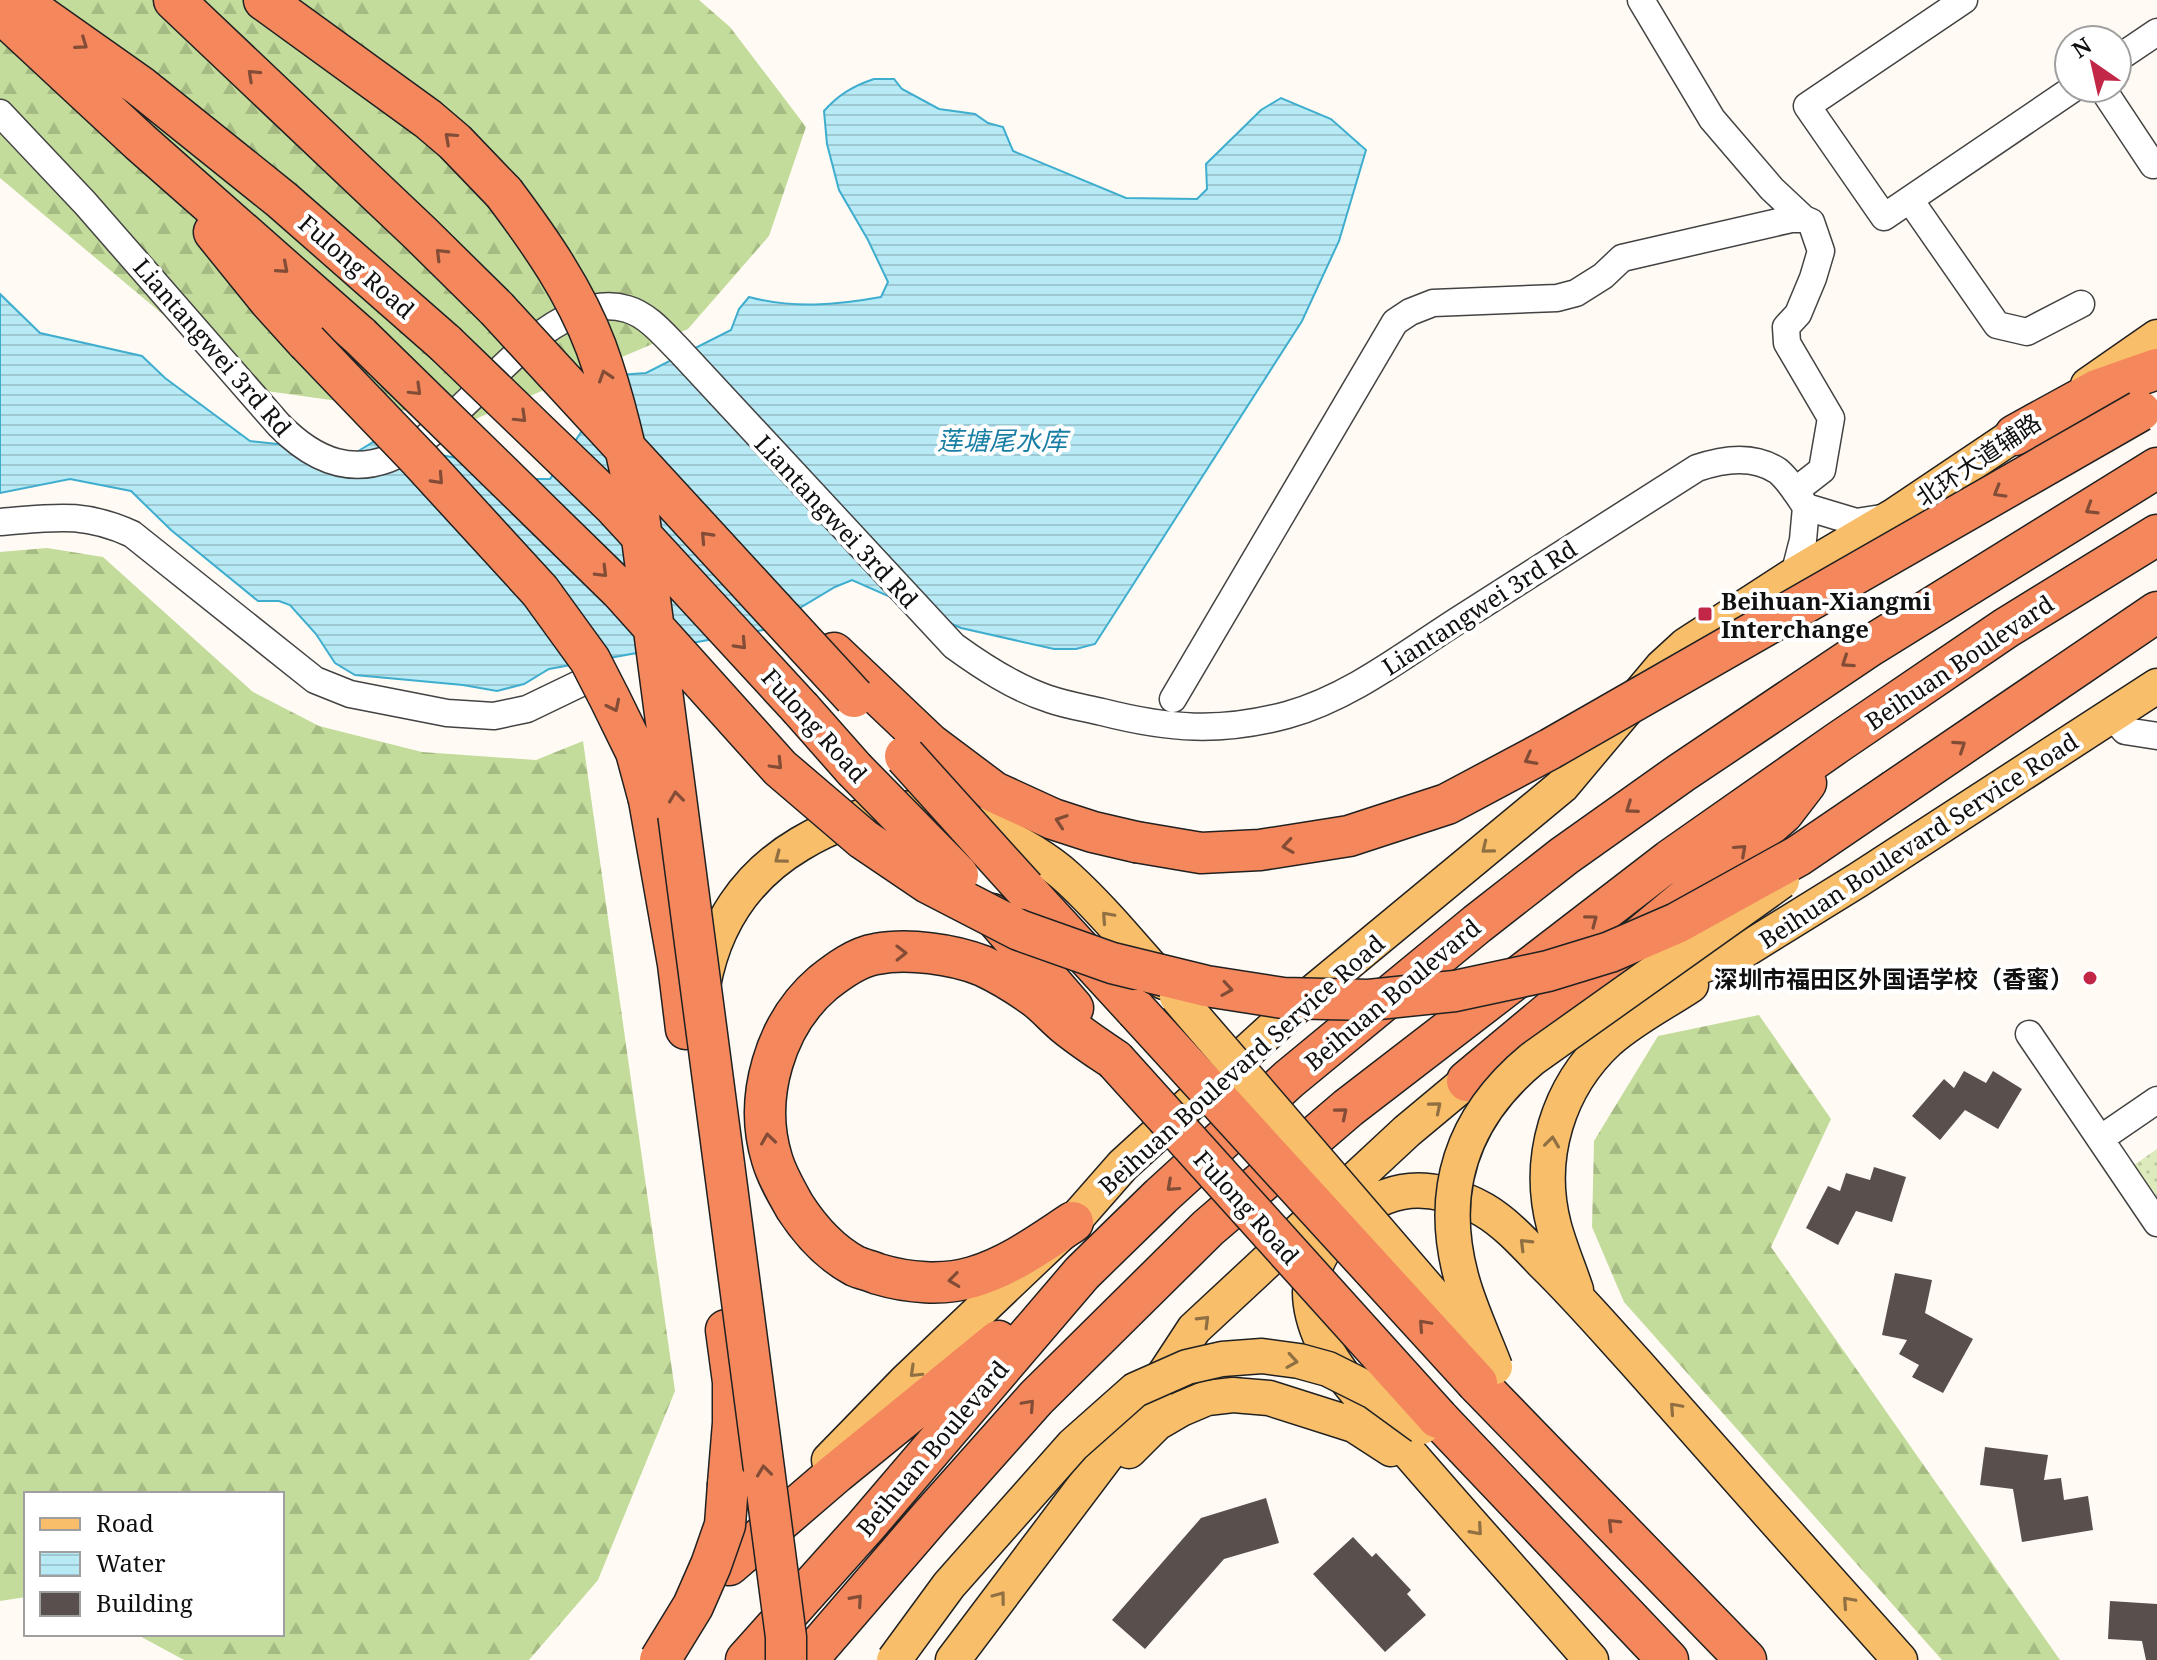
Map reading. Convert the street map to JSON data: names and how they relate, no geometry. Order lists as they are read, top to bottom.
{
  "streets": {
    "highway": ["Fulong Road", "Beihuan Boulevard"],
    "main road": ["北环大道辅路", "Beihuan Boulevard Service Road"],
    "street": ["Liantangwei 3rd Rd"]
  },
  "crossings": [
    ["北环大道辅路", "Beihuan Boulevard Service Road"]
  ],
  "water": ["莲塘尾水库"],
  "places": {
    "transit": ["Beihuan-Xiangmi Interchange"],
    "other": ["深圳市福田区外国语学校（香蜜）"]
  },
  "legend": ["Road", "Water", "Building"],
  "north": "top left"
}
